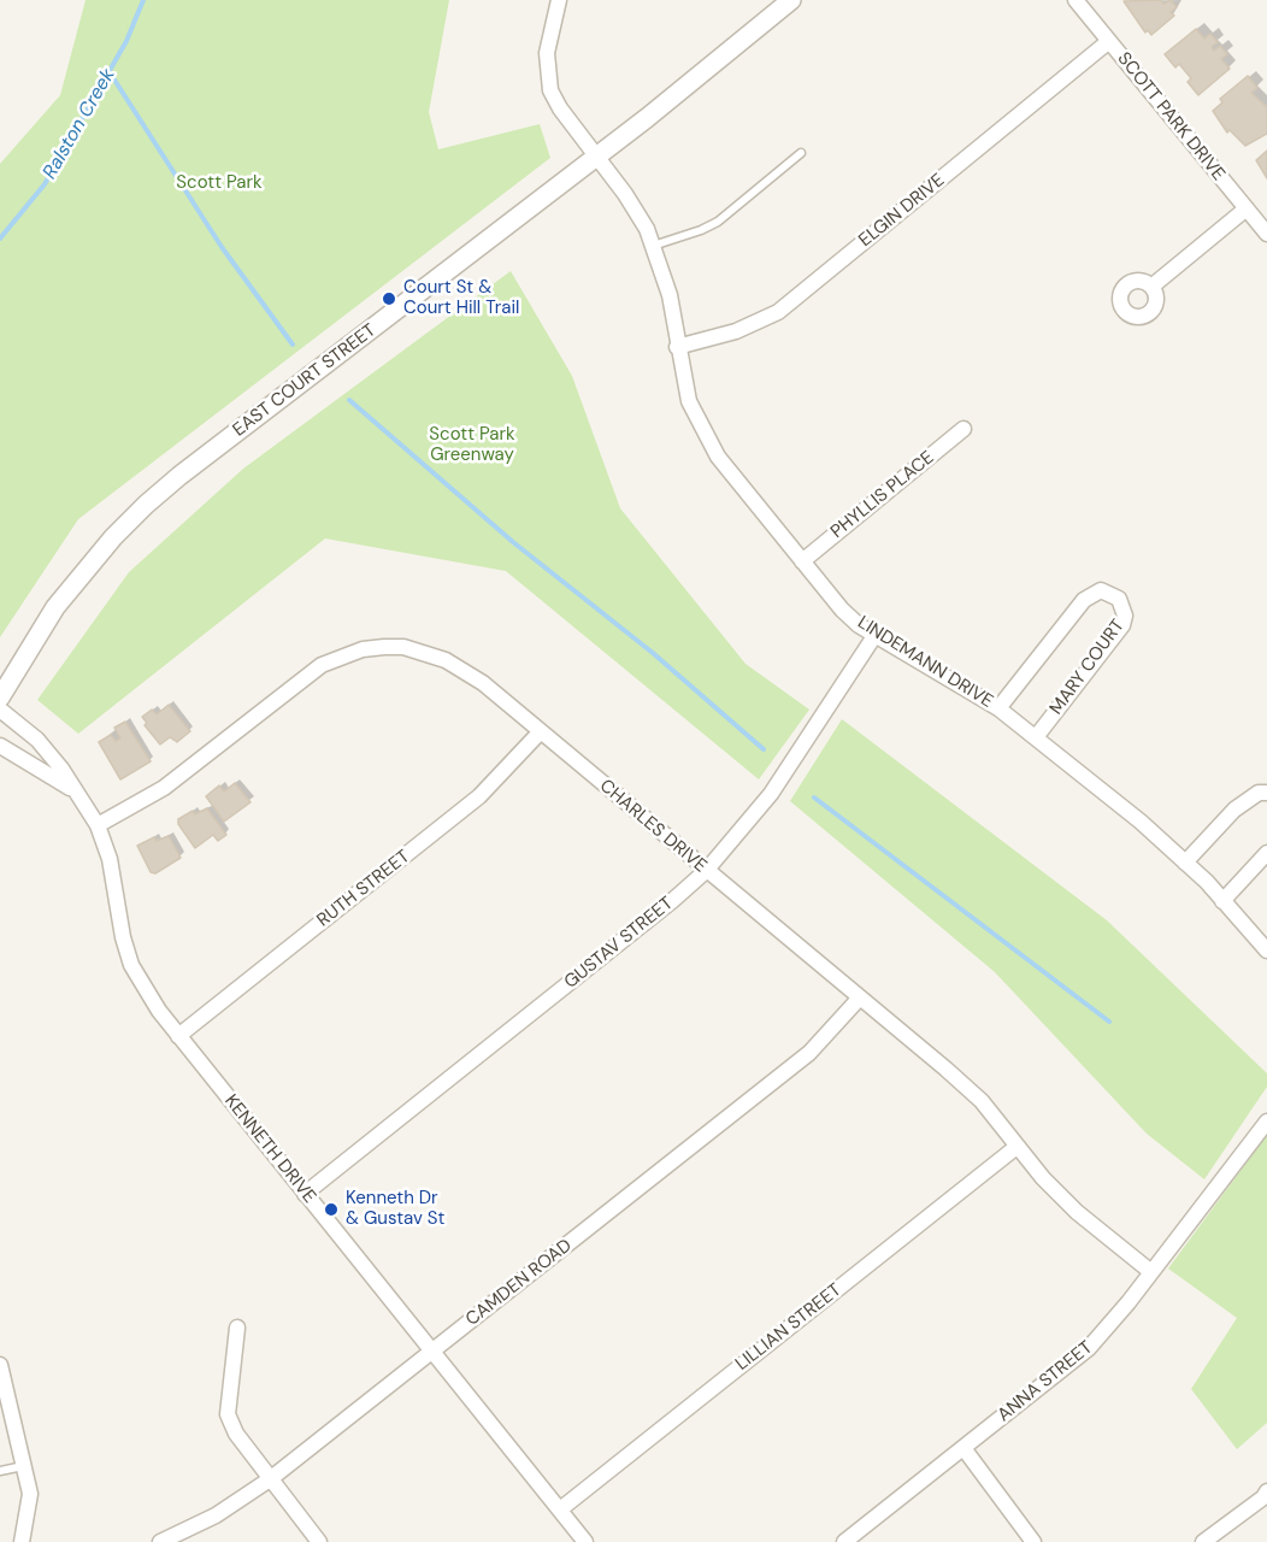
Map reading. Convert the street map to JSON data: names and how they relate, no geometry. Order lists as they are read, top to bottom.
{
  "streets": {
    "street": [
      "SCOTT PARK DRIVE",
      "ELGIN DRIVE",
      "EAST COURT STREET",
      "PHYLLIS PLACE",
      "LINDEMANN DRIVE",
      "MARY COURT",
      "CHARLES DRIVE",
      "RUTH STREET",
      "GUSTAV STREET",
      "KENNETH DRIVE",
      "CAMDEN ROAD",
      "LILLIAN STREET",
      "ANNA STREET"
    ]
  },
  "crossings": [
    ["SCOTT PARK DRIVE", "ELGIN DRIVE"],
    ["ELGIN DRIVE", "LINDEMANN DRIVE"],
    ["EAST COURT STREET", "LINDEMANN DRIVE"],
    ["PHYLLIS PLACE", "LINDEMANN DRIVE"],
    ["LINDEMANN DRIVE", "MARY COURT"],
    ["LINDEMANN DRIVE", "GUSTAV STREET"],
    ["CHARLES DRIVE", "RUTH STREET"],
    ["CHARLES DRIVE", "GUSTAV STREET"],
    ["CHARLES DRIVE", "KENNETH DRIVE"],
    ["CHARLES DRIVE", "CAMDEN ROAD"],
    ["CHARLES DRIVE", "LILLIAN STREET"],
    ["CHARLES DRIVE", "ANNA STREET"],
    ["RUTH STREET", "KENNETH DRIVE"],
    ["GUSTAV STREET", "KENNETH DRIVE"],
    ["KENNETH DRIVE", "CAMDEN ROAD"],
    ["KENNETH DRIVE", "LILLIAN STREET"]
  ],
  "water": ["Ralston Creek"],
  "parks": ["Scott Park", "Scott Park Greenway"],
  "places": ["Court St & Court Hill Trail", "Kenneth Dr & Gustav St"]
}
